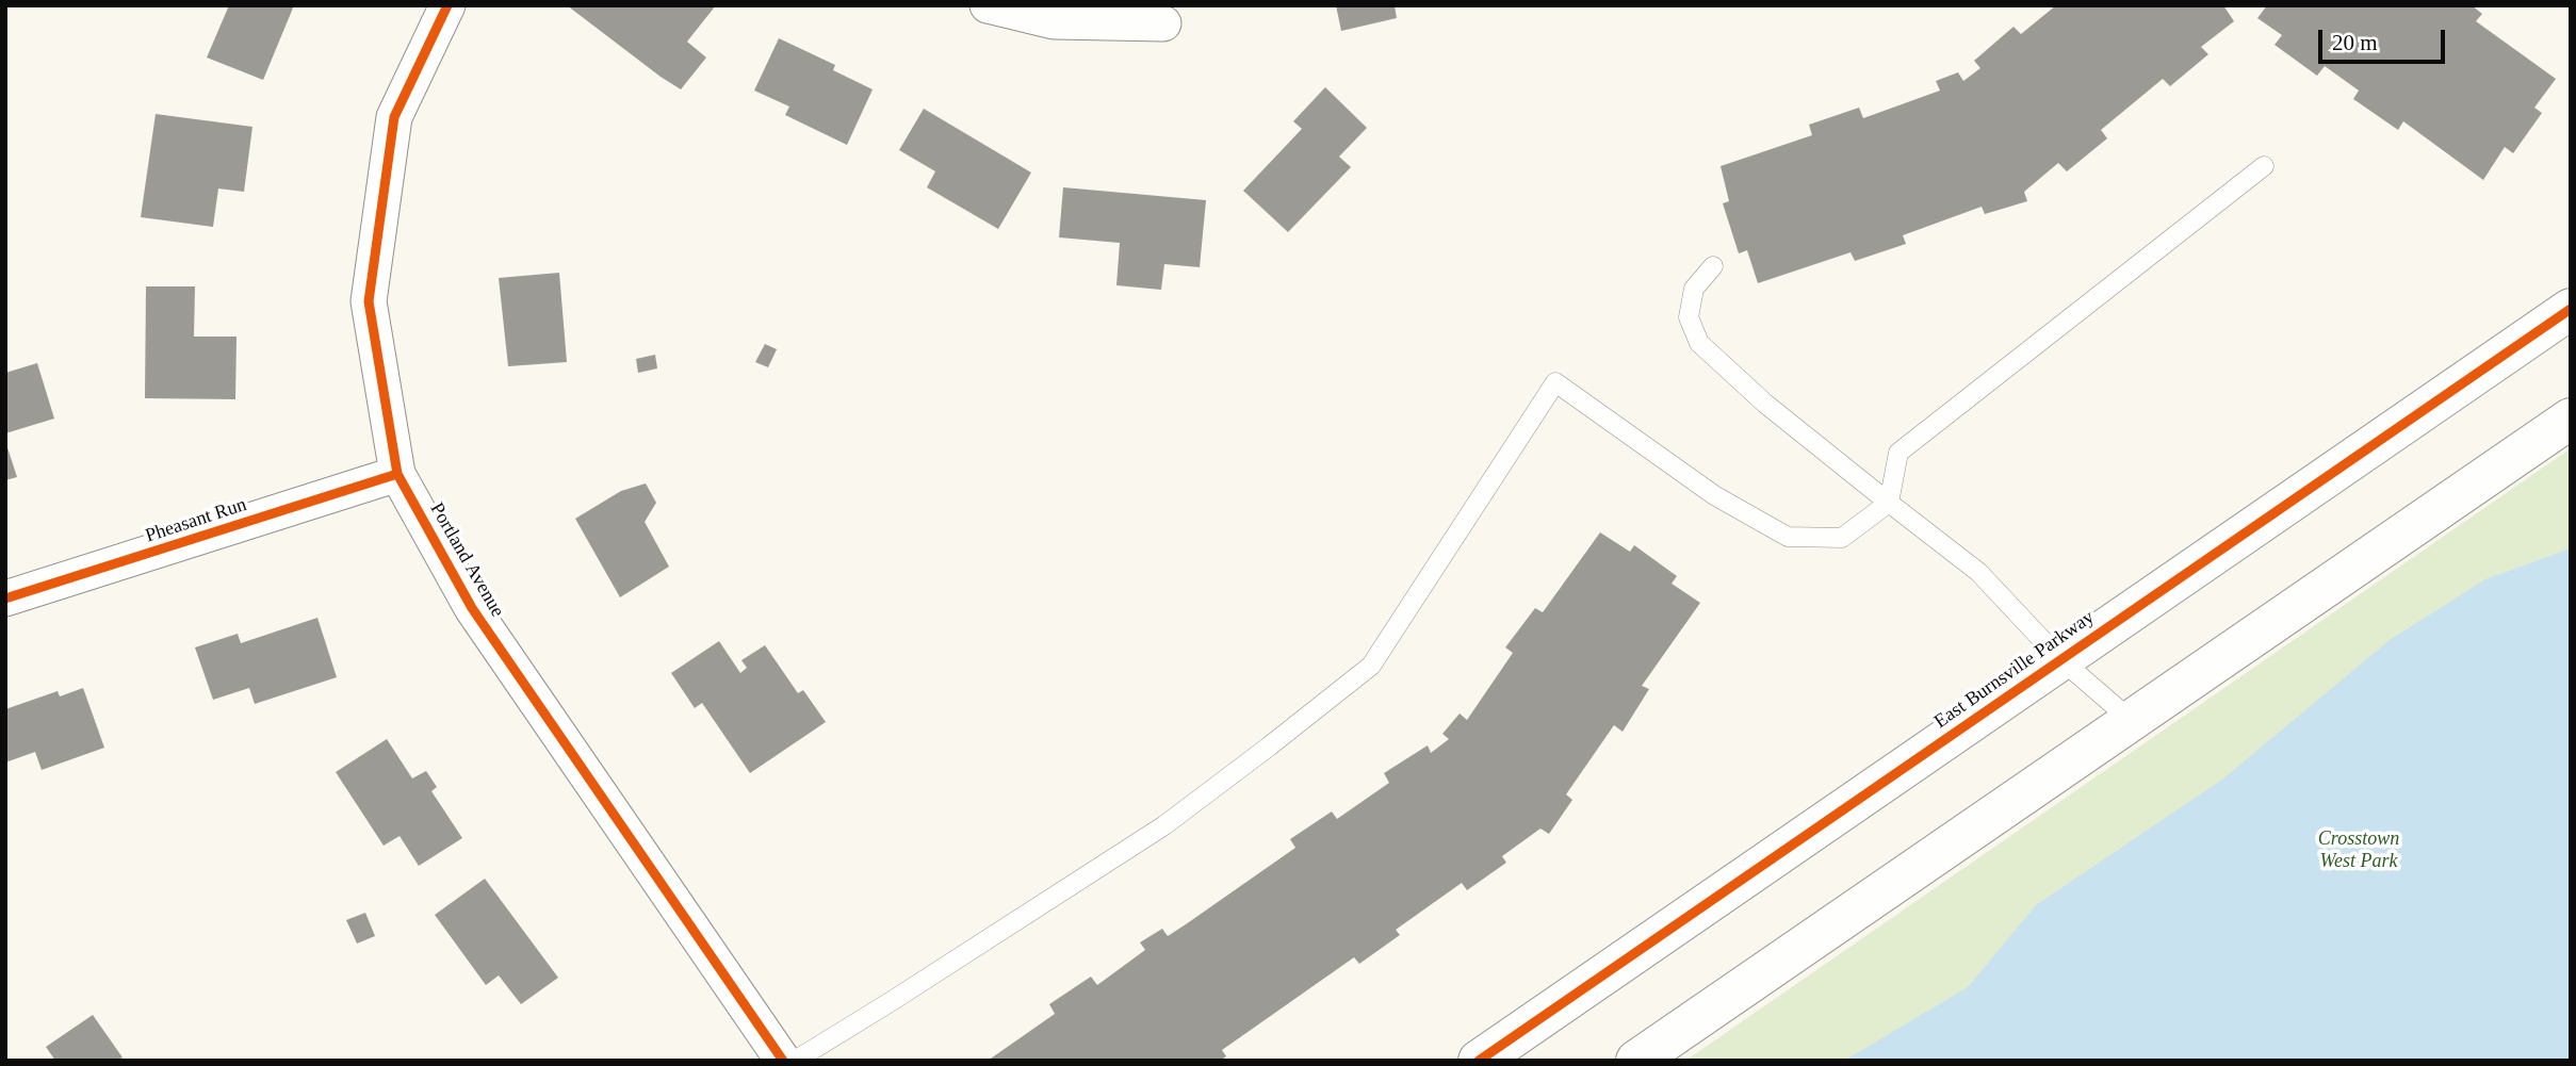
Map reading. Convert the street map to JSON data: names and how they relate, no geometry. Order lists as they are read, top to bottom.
{
  "streets": {
    "street": ["Pheasant Run", "Portland Avenue", "East Burnsville Parkway"]
  },
  "crossings": [
    ["Pheasant Run", "Portland Avenue"]
  ],
  "parks": ["Crosstown West Park"],
  "scale_bar": "20 m"
}
